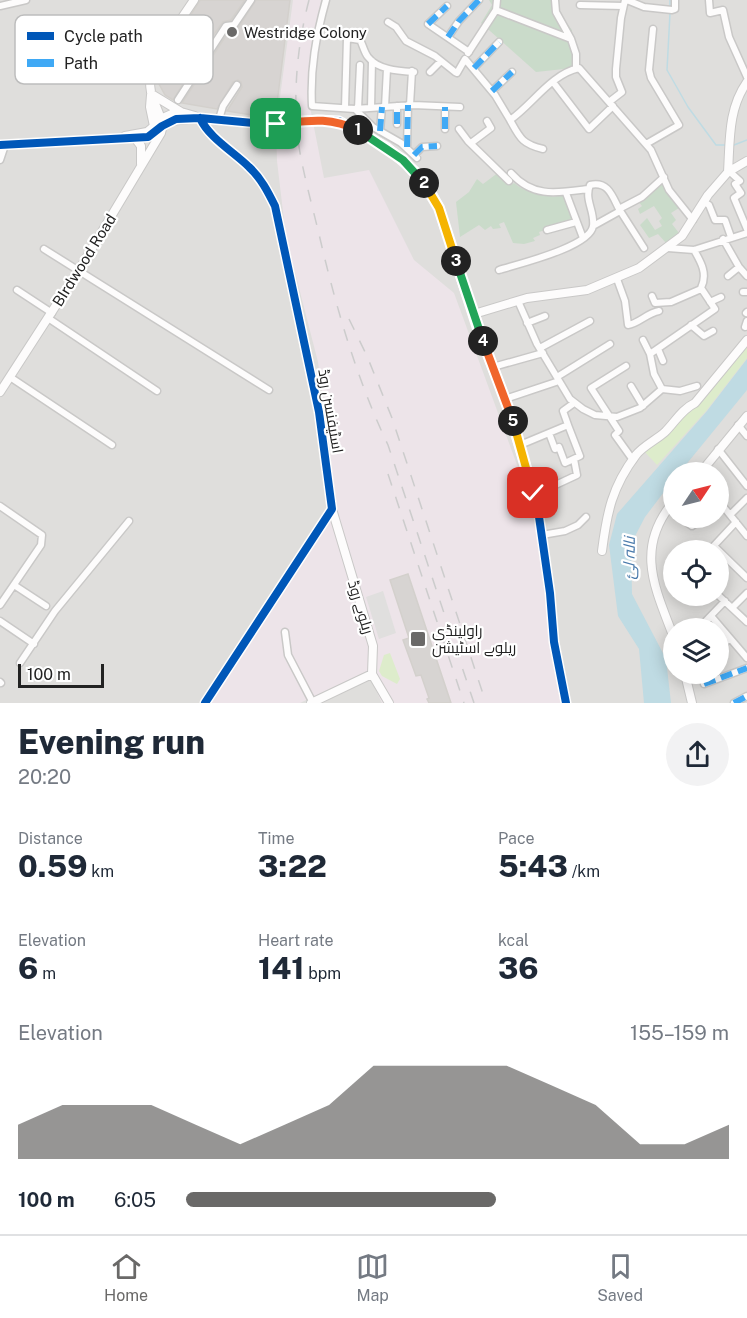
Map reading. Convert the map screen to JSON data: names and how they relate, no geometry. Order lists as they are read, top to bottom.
{
  "streets": {
    "street": ["BIrdwood Road", "اسٹیفنسن روڈ", "ریلوے روڈ"]
  },
  "crossings": [
    ["اسٹیفنسن روڈ", "ریلوے روڈ"]
  ],
  "water": ["نالہ لئ"],
  "places": {
    "other": ["Westridge Colony"],
    "transit": ["راولپنڈی ریلوے اسٹیشن"]
  },
  "legend": ["Cycle path", "Path"],
  "scale_bar": "100 m",
  "north": "top right",
  "page": {
    "pins": [
      "1",
      "2",
      "3",
      "4",
      "5"
    ],
    "scale": "100 m",
    "heading": ["Evening run", "20:20"],
    "stats": [
      ["Distance", "0.59 km"],
      ["Time", "3:22"],
      ["Pace", "5:43 /km"],
      ["Elevation", "6 m"],
      ["Heart rate", "141 bpm"],
      ["kcal", "36"]
    ],
    "chart": ["Elevation", "155–159 m"],
    "list": [
      {
        "name": "100 m",
        "note": "6:05"
      }
    ],
    "tabs": ["Home", "Map", "Saved"]
  }
}
